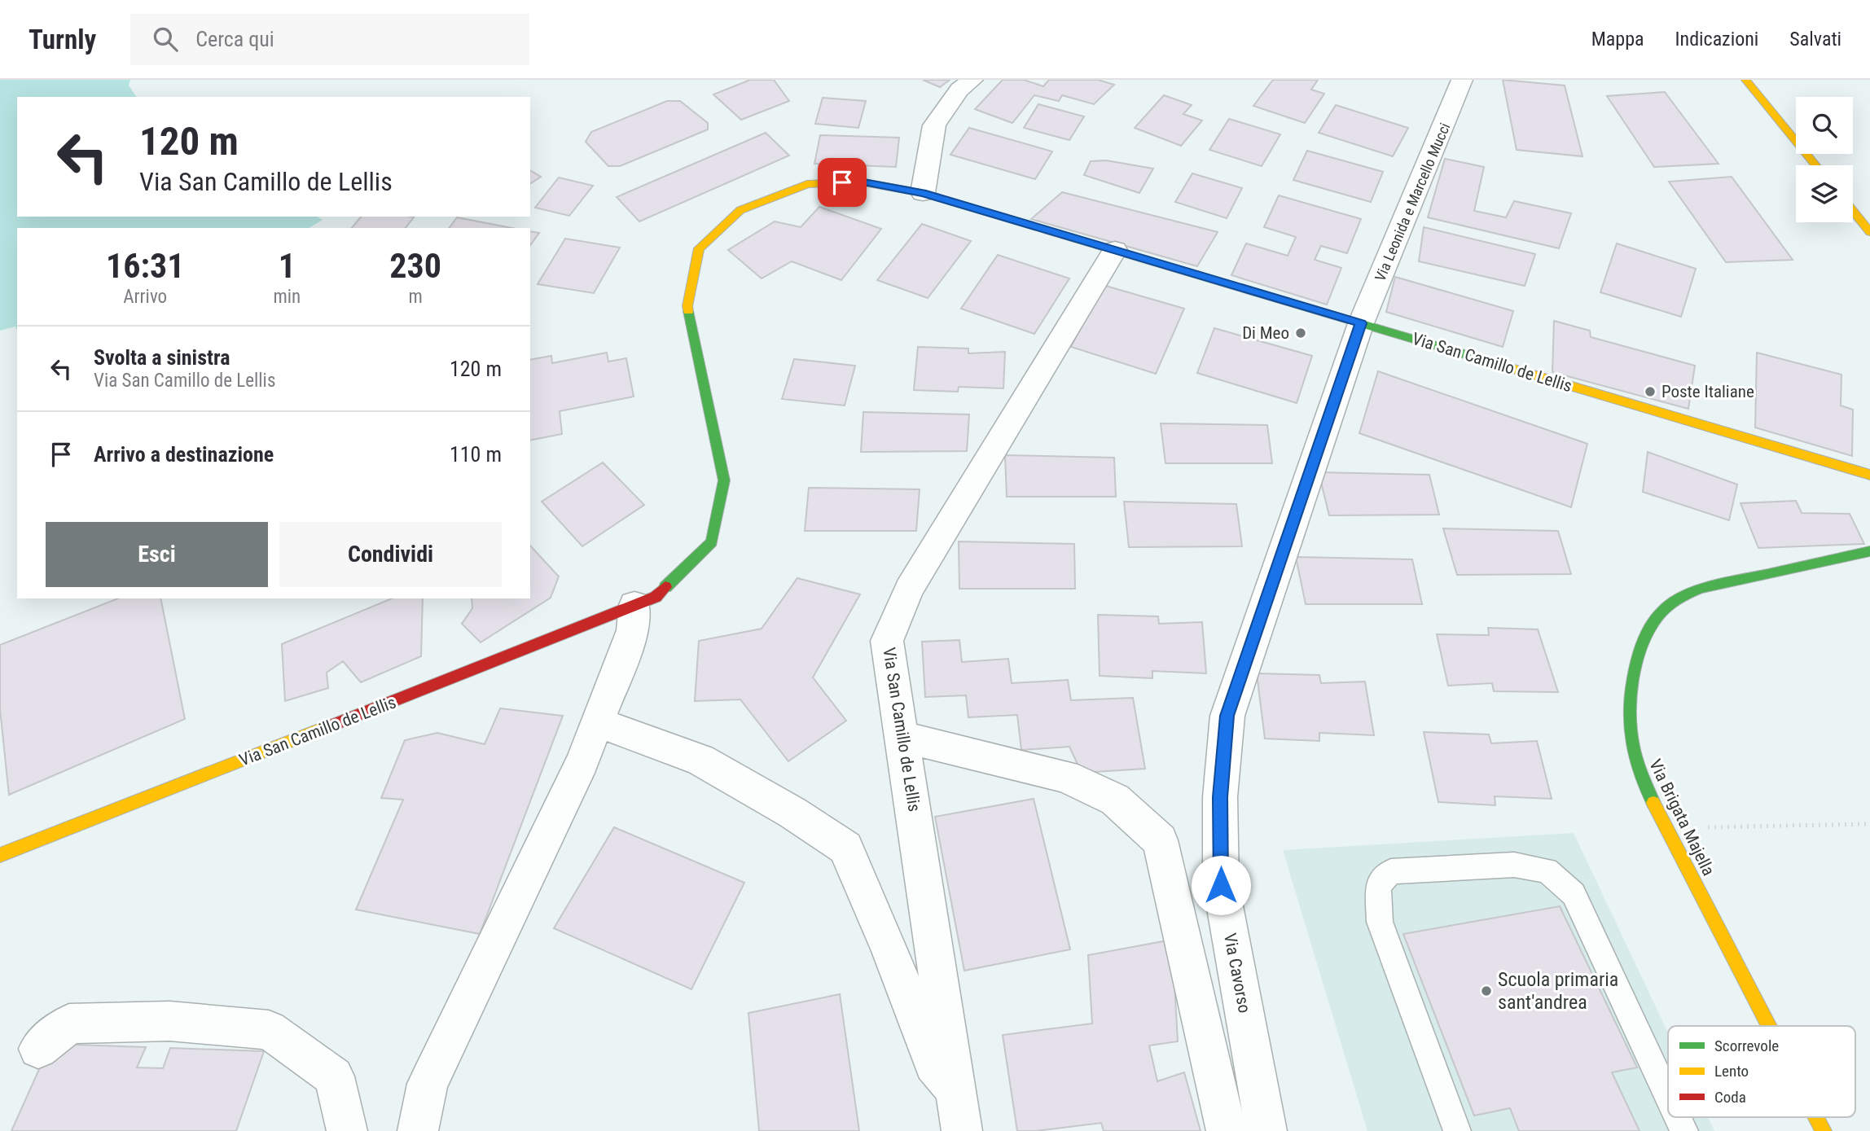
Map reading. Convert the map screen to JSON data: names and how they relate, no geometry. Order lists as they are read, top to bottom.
{
  "streets": {
    "street": [
      "Via Leonida e Marcello Mucci",
      "Via San Camillo de Lellis",
      "Via Brigata Majella",
      "Via Cavorso"
    ]
  },
  "crossings": [
    ["Via Leonida e Marcello Mucci", "Via San Camillo de Lellis"],
    ["Via Leonida e Marcello Mucci", "Via Cavorso"],
    ["Via San Camillo de Lellis", "Via Cavorso"]
  ],
  "places": ["Di Meo", "Poste Italiane", "Scuola primaria sant'andrea"],
  "legend": ["Scorrevole", "Lento", "Coda"],
  "page": {
    "header": "Turnly",
    "search": "Cerca qui",
    "nav": ["Mappa", "Indicazioni", "Salvati"],
    "turn": ["120 m", "Via San Camillo de Lellis"],
    "eta": [
      "16:31",
      "Arrivo",
      "1",
      "min",
      "230",
      "m"
    ],
    "list": [
      {
        "name": "Svolta a sinistra",
        "note": "Via San Camillo de Lellis",
        "value": "120 m"
      },
      {
        "name": "Arrivo a destinazione",
        "value": "110 m"
      }
    ],
    "buttons": ["Esci", "Condividi"]
  }
}
